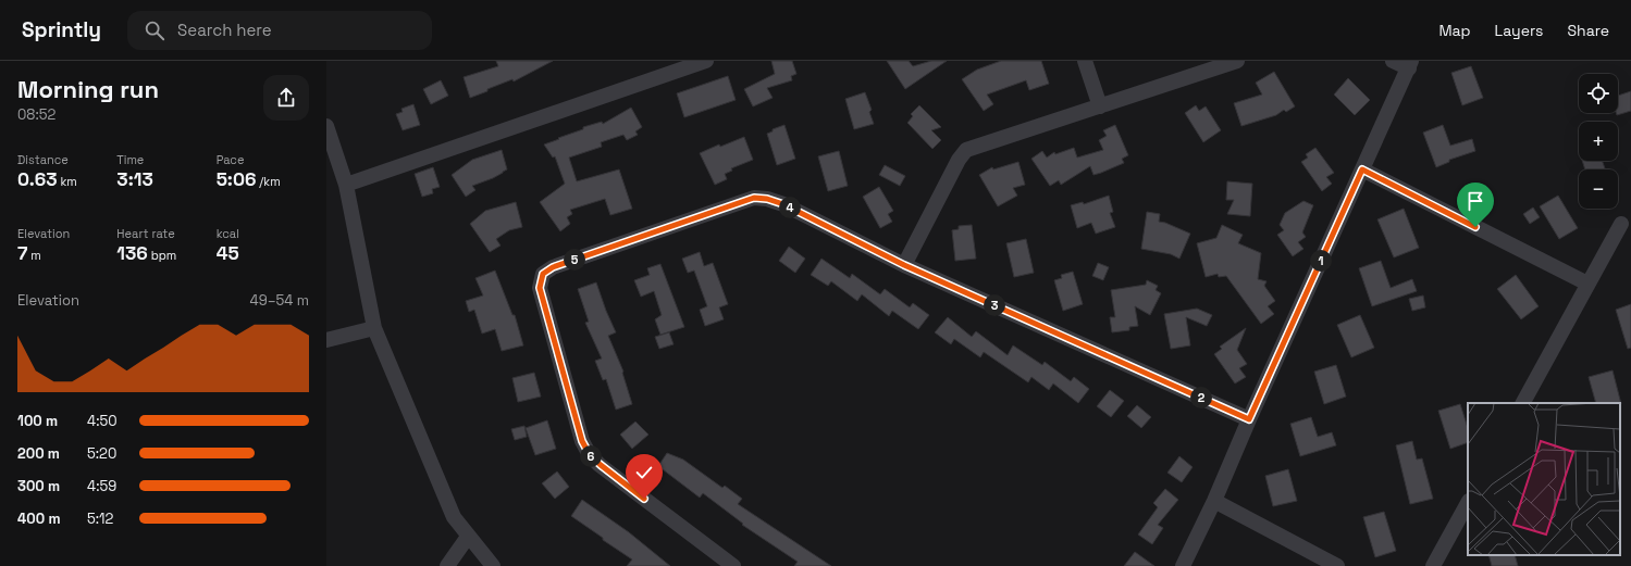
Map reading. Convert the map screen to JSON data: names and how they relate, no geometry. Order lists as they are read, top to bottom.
{
  "page": {
    "header": "Sprintly",
    "search": "Search here",
    "nav": ["Map", "Layers", "Share"],
    "heading": ["Morning run", "08:52"],
    "map_buttons": ["+", "−"],
    "stats": [
      ["Distance", "0.63 km"],
      ["Time", "3:13"],
      ["Pace", "5:06 /km"],
      ["Elevation", "7 m"],
      ["Heart rate", "136 bpm"],
      ["kcal", "45"]
    ],
    "pins": [
      "4",
      "5",
      "1",
      "3",
      "2",
      "6"
    ],
    "chart": ["Elevation", "49–54 m"],
    "list": [
      {
        "name": "100 m",
        "note": "4:50"
      },
      {
        "name": "200 m",
        "note": "5:20"
      },
      {
        "name": "300 m",
        "note": "4:59"
      },
      {
        "name": "400 m",
        "note": "5:12"
      }
    ]
  }
}
